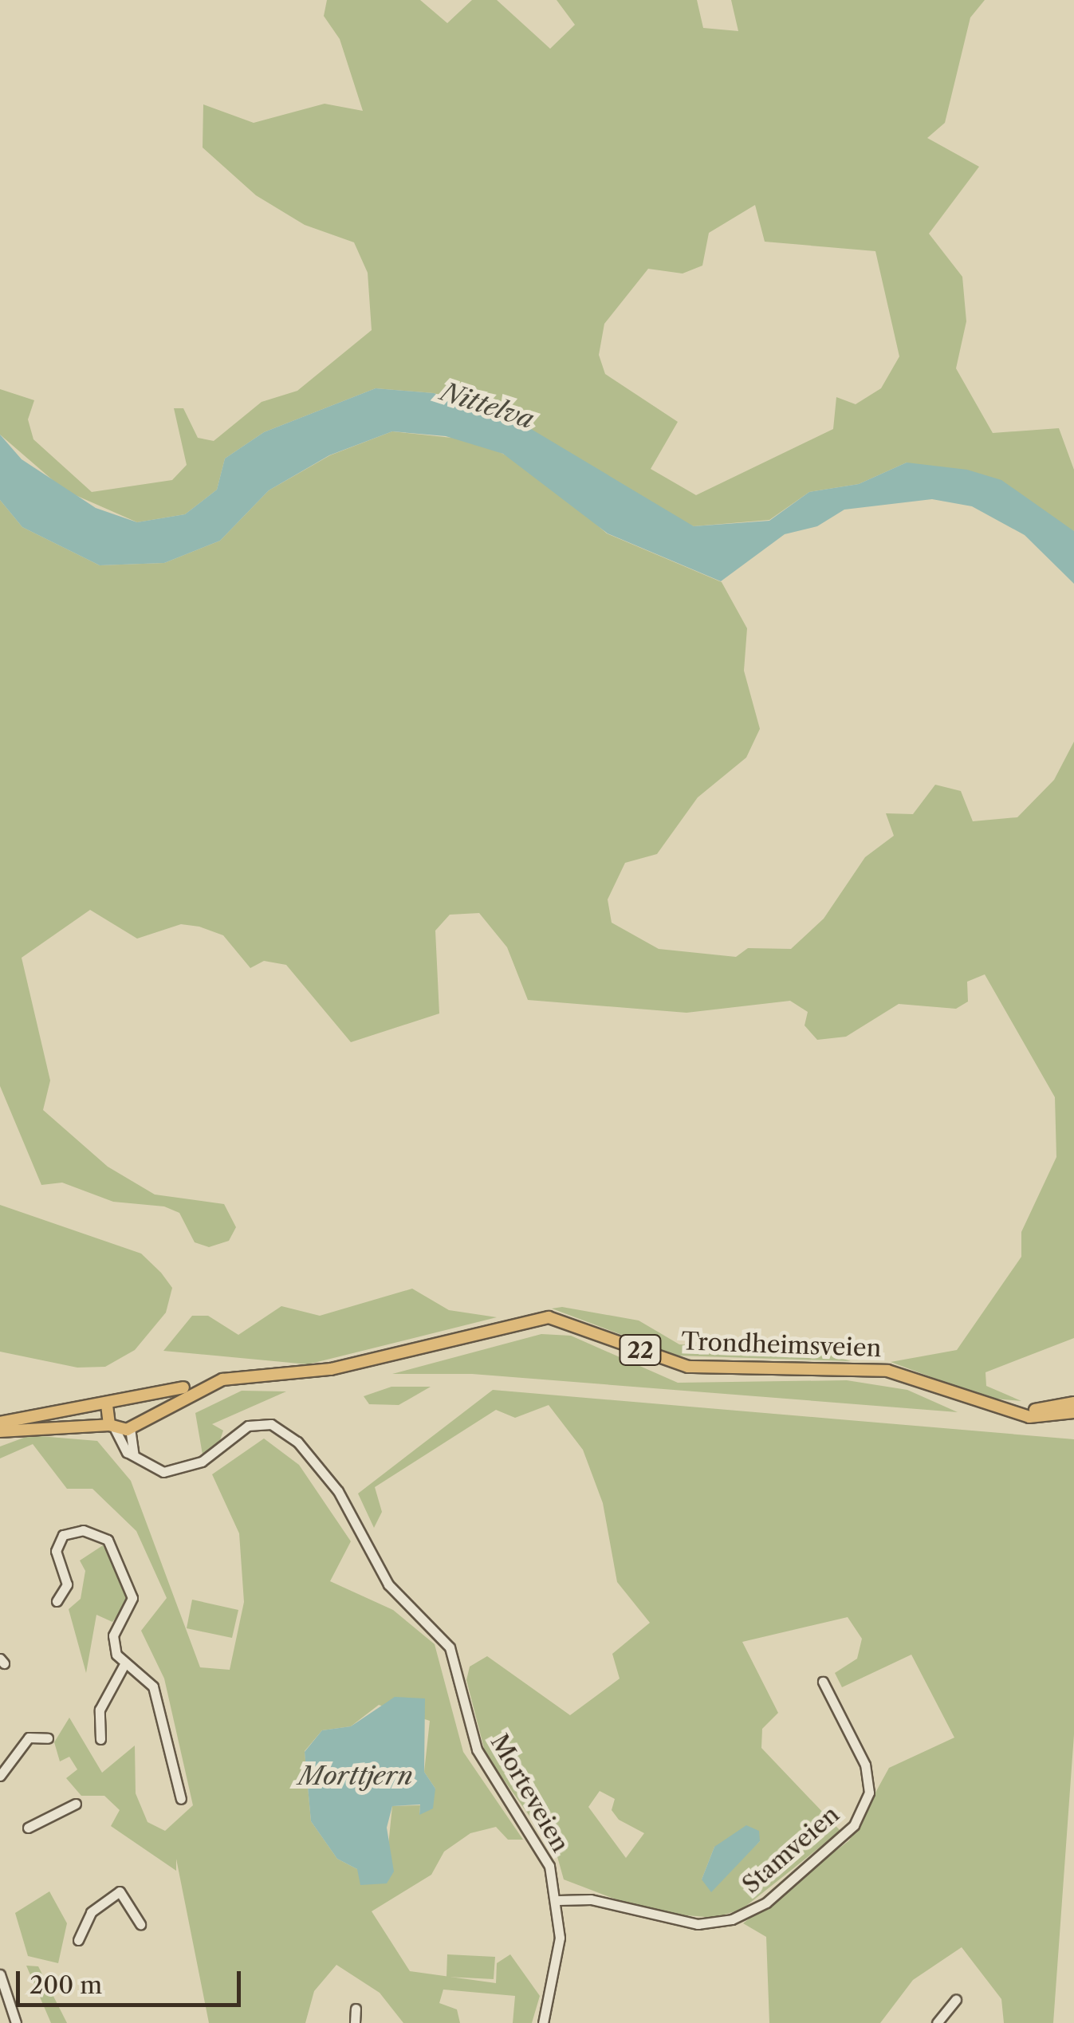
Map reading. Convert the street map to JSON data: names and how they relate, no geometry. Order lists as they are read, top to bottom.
{
  "streets": {
    "main road": ["Trondheimsveien", "22"],
    "street": ["Morteveien", "Stamveien"]
  },
  "crossings": [
    ["Trondheimsveien", "22"],
    ["Morteveien", "Stamveien"]
  ],
  "water": ["Nittelva", "Morttjern"],
  "scale_bar": "200 m"
}
